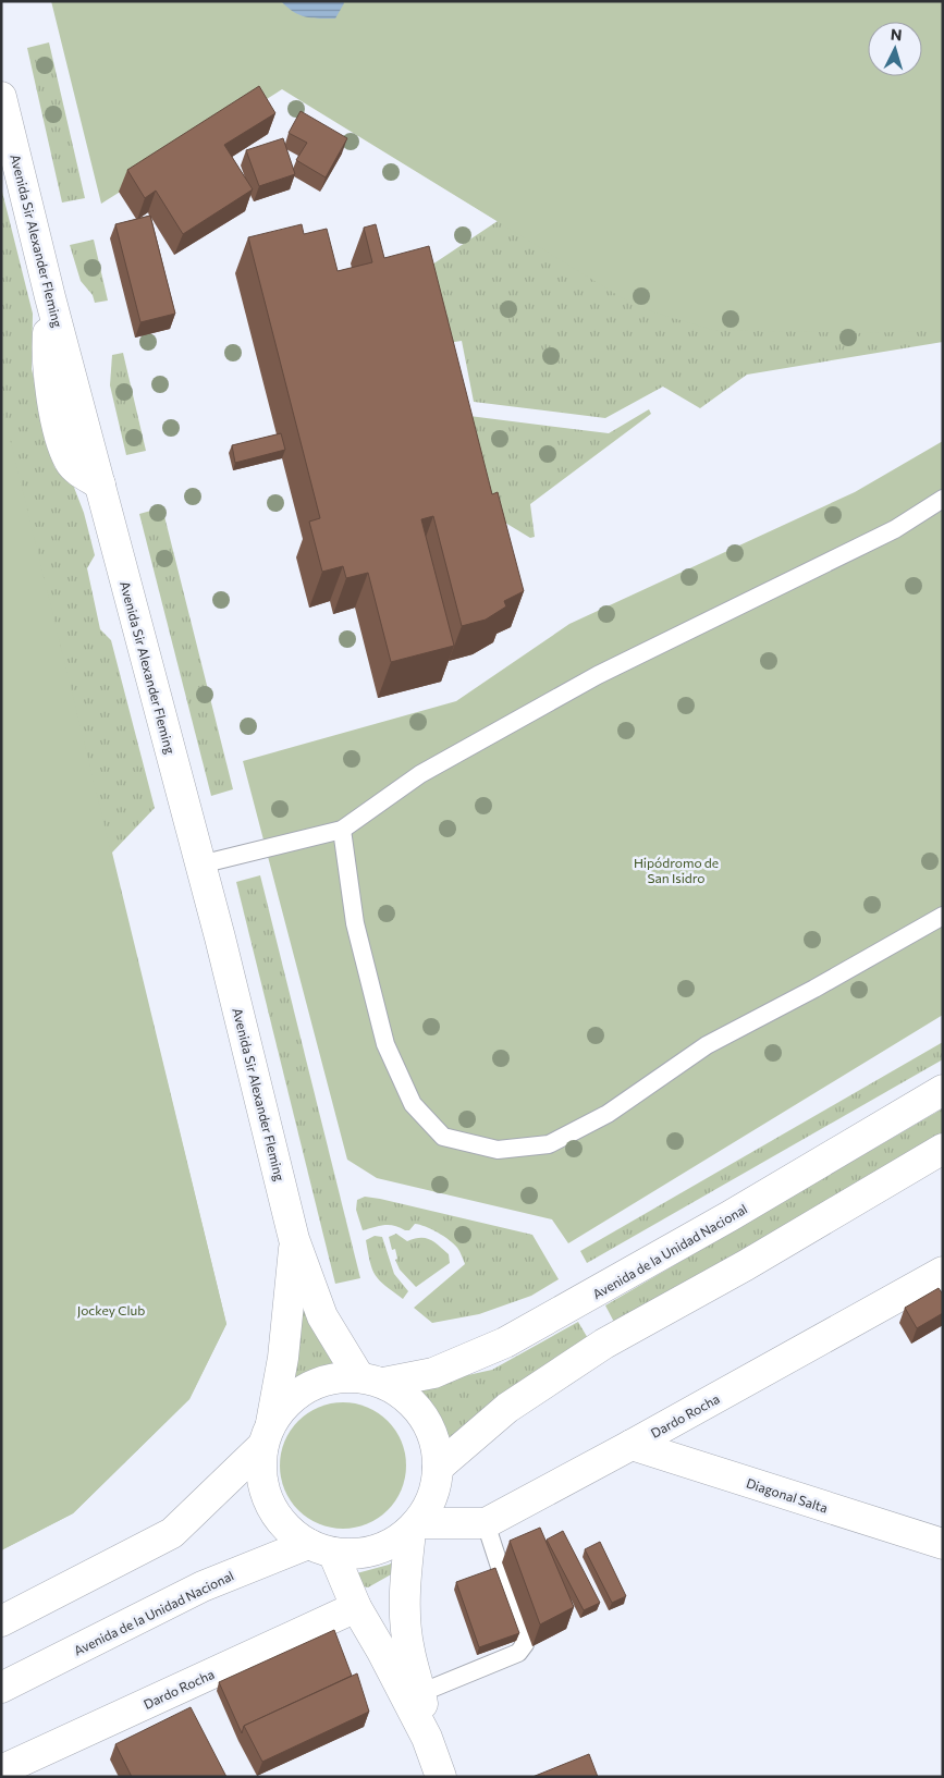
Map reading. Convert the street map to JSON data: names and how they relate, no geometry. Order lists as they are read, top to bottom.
{
  "streets": {
    "main road": [
      "Avenida Sir Alexander Fleming",
      "Avenida de la Unidad Nacional",
      "Dardo Rocha",
      "Diagonal Salta"
    ]
  },
  "crossings": [
    ["Avenida Sir Alexander Fleming", "Avenida de la Unidad Nacional"],
    ["Avenida Sir Alexander Fleming", "Dardo Rocha"],
    ["Avenida de la Unidad Nacional", "Dardo Rocha"],
    ["Dardo Rocha", "Diagonal Salta"]
  ],
  "parks": ["Hipódromo de San Isidro", "Jockey Club"],
  "north": "top"
}
